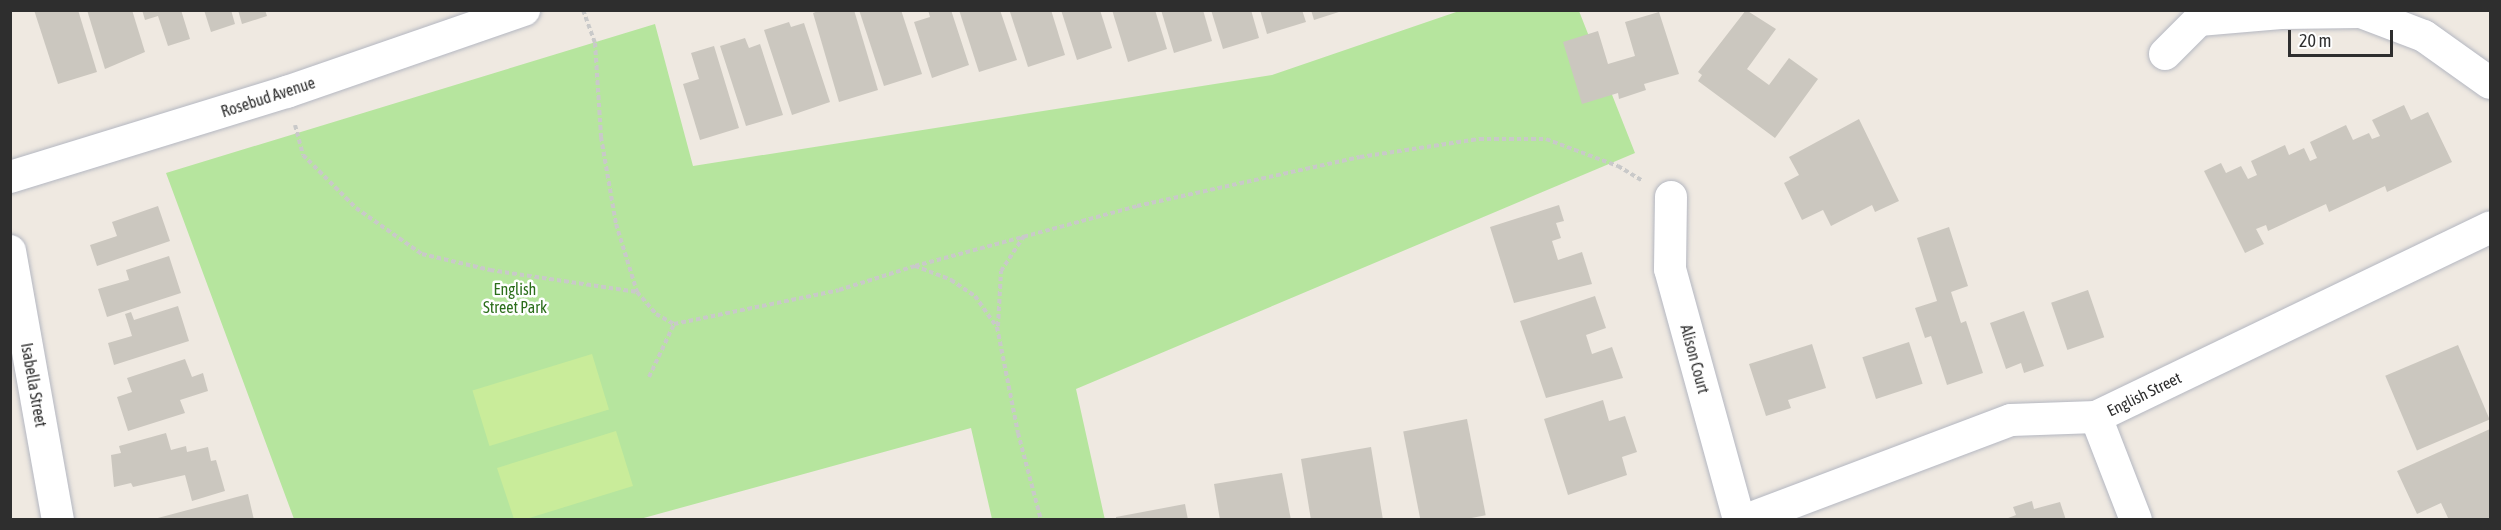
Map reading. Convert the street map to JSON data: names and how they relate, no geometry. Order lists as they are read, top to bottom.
{
  "streets": {
    "street": [
      "Rosebud Avenue",
      "Alison Court",
      "Isabella Street",
      "English Street"
    ]
  },
  "parks": ["English Street Park"],
  "scale_bar": "20 m"
}
